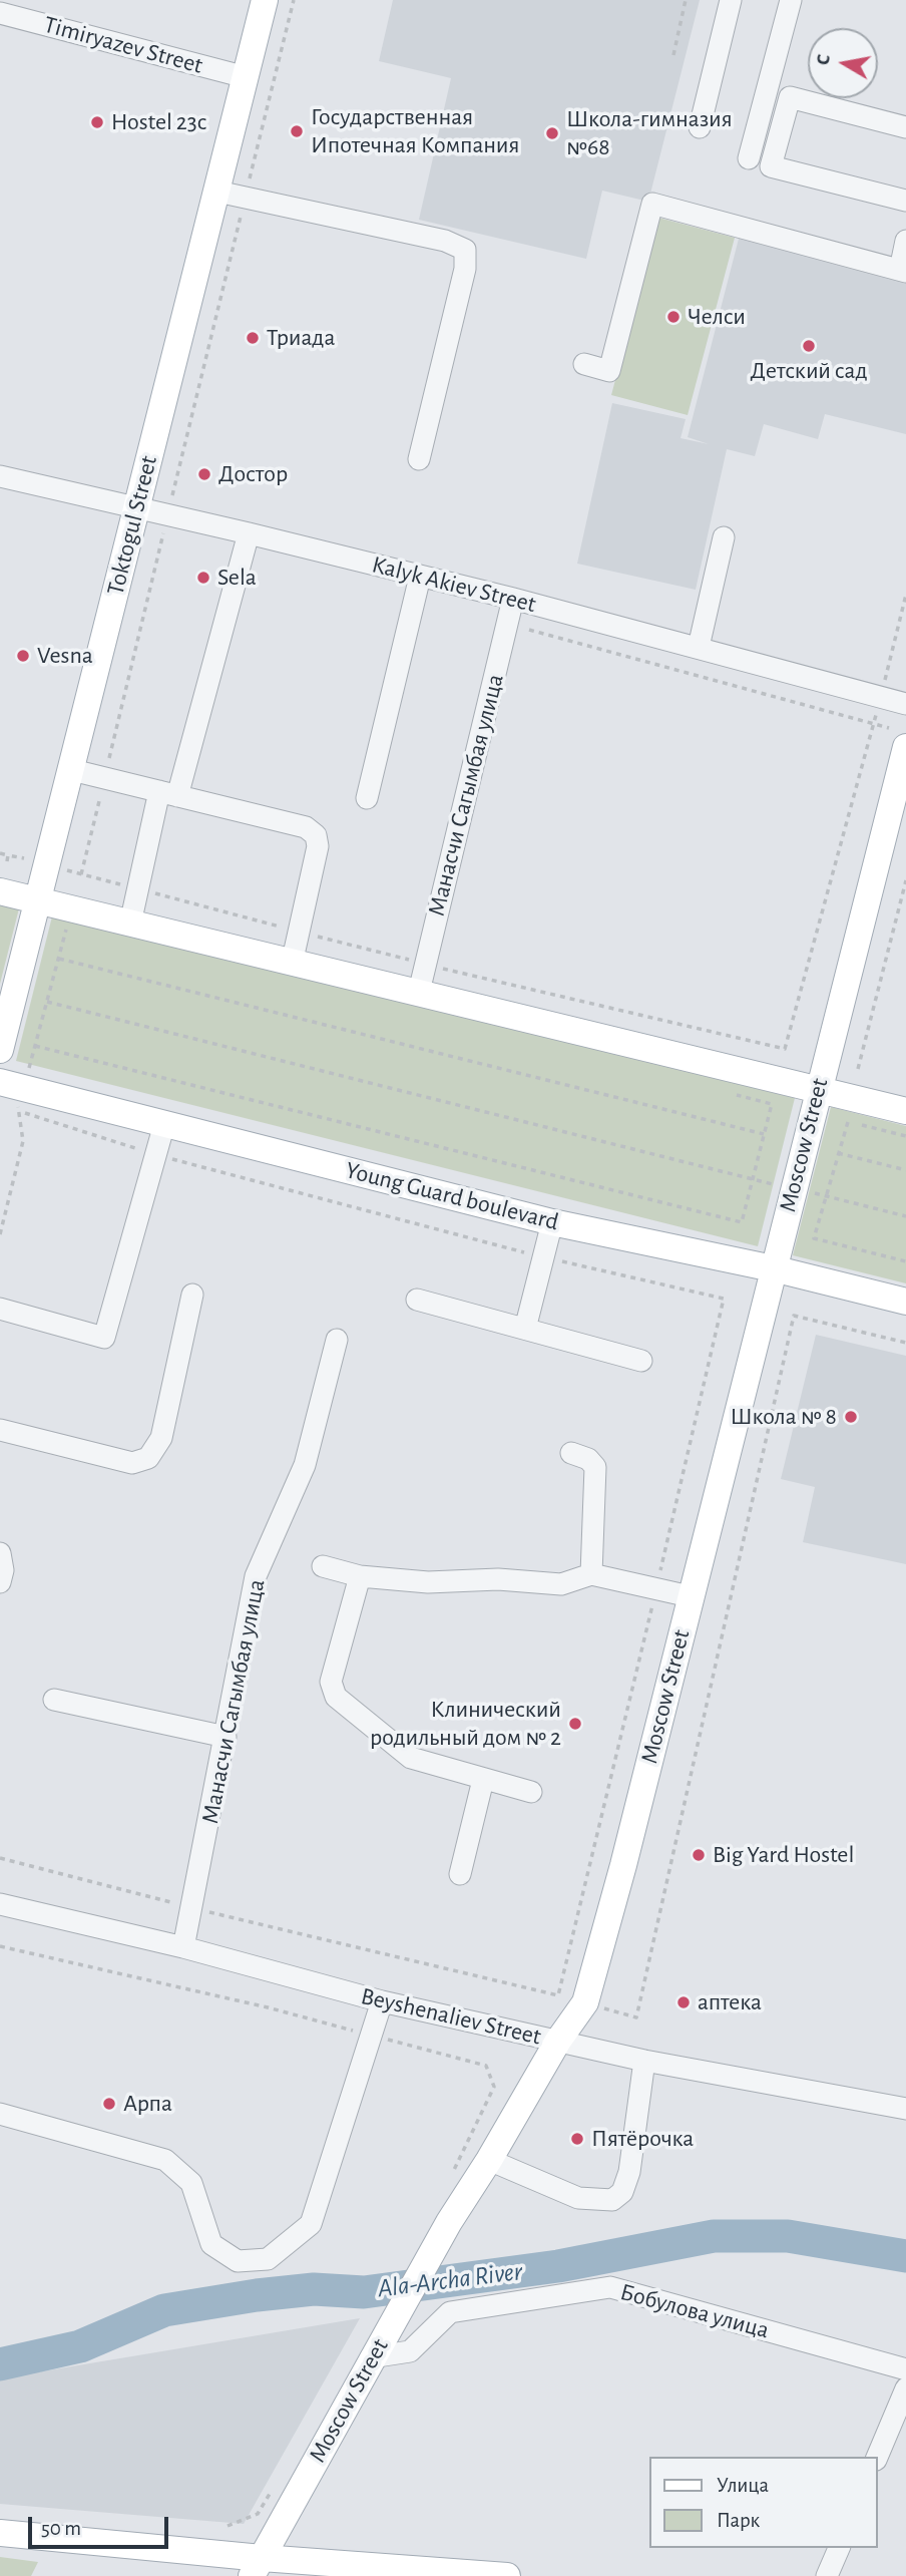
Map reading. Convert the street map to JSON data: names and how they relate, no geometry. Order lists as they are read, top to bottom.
{
  "streets": {
    "main road": ["Toktogul Street", "Moscow Street", "Young Guard boulevard"],
    "street": [
      "Timiryazev Street",
      "Kalyk Akiev Street",
      "Манасчи Сагымбая улица",
      "Beyshenaliev Street",
      "Бобулова улица"
    ]
  },
  "crossings": [
    ["Timiryazev Street", "Toktogul Street"],
    ["Toktogul Street", "Kalyk Akiev Street"],
    ["Kalyk Akiev Street", "Манасчи Сагымбая улица"],
    ["Манасчи Сагымбая улица", "Beyshenaliev Street"],
    ["Moscow Street", "Young Guard boulevard"],
    ["Moscow Street", "Beyshenaliev Street"],
    ["Moscow Street", "Бобулова улица"]
  ],
  "water": ["Ala-Archa River"],
  "places": [
    "Hostel 23c",
    "Государственная Ипотечная Компания",
    "Школа-гимназия №68",
    "Челси",
    "Триада",
    "Детский сад",
    "Достор",
    "Sela",
    "Vesna",
    "Школа № 8",
    "Клинический родильный дом № 2",
    "Big Yard Hostel",
    "аптека",
    "Арпа",
    "Пятёрочка"
  ],
  "legend": ["Улица", "Парк"],
  "scale_bar": "50 m",
  "north": "left"
}
